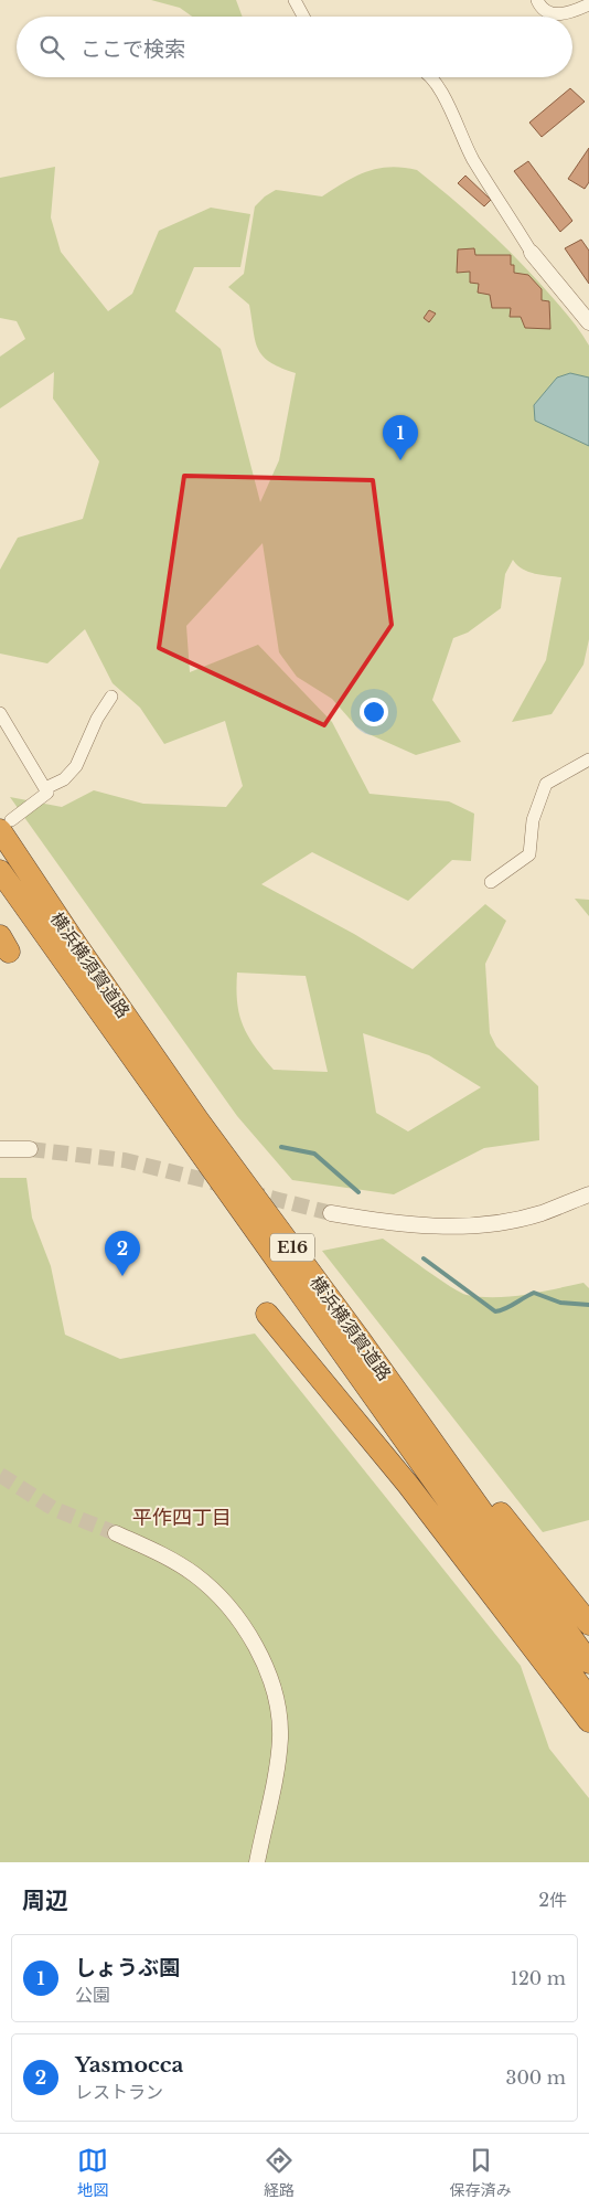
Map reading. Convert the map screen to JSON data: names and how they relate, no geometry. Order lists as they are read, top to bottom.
{
  "streets": {
    "highway": ["横浜横須賀道路", "E16"]
  },
  "districts": ["平作四丁目"],
  "page": {
    "search": "ここで検索",
    "pins": ["1", "2"],
    "heading": ["周辺", "2件"],
    "list": [
      {
        "mark": "1",
        "name": "しょうぶ園",
        "note": "公園",
        "value": "120 m"
      },
      {
        "mark": "2",
        "name": "Yasmocca",
        "note": "レストラン",
        "value": "300 m"
      }
    ],
    "nav": ["地図", "経路", "保存済み"]
  }
}
